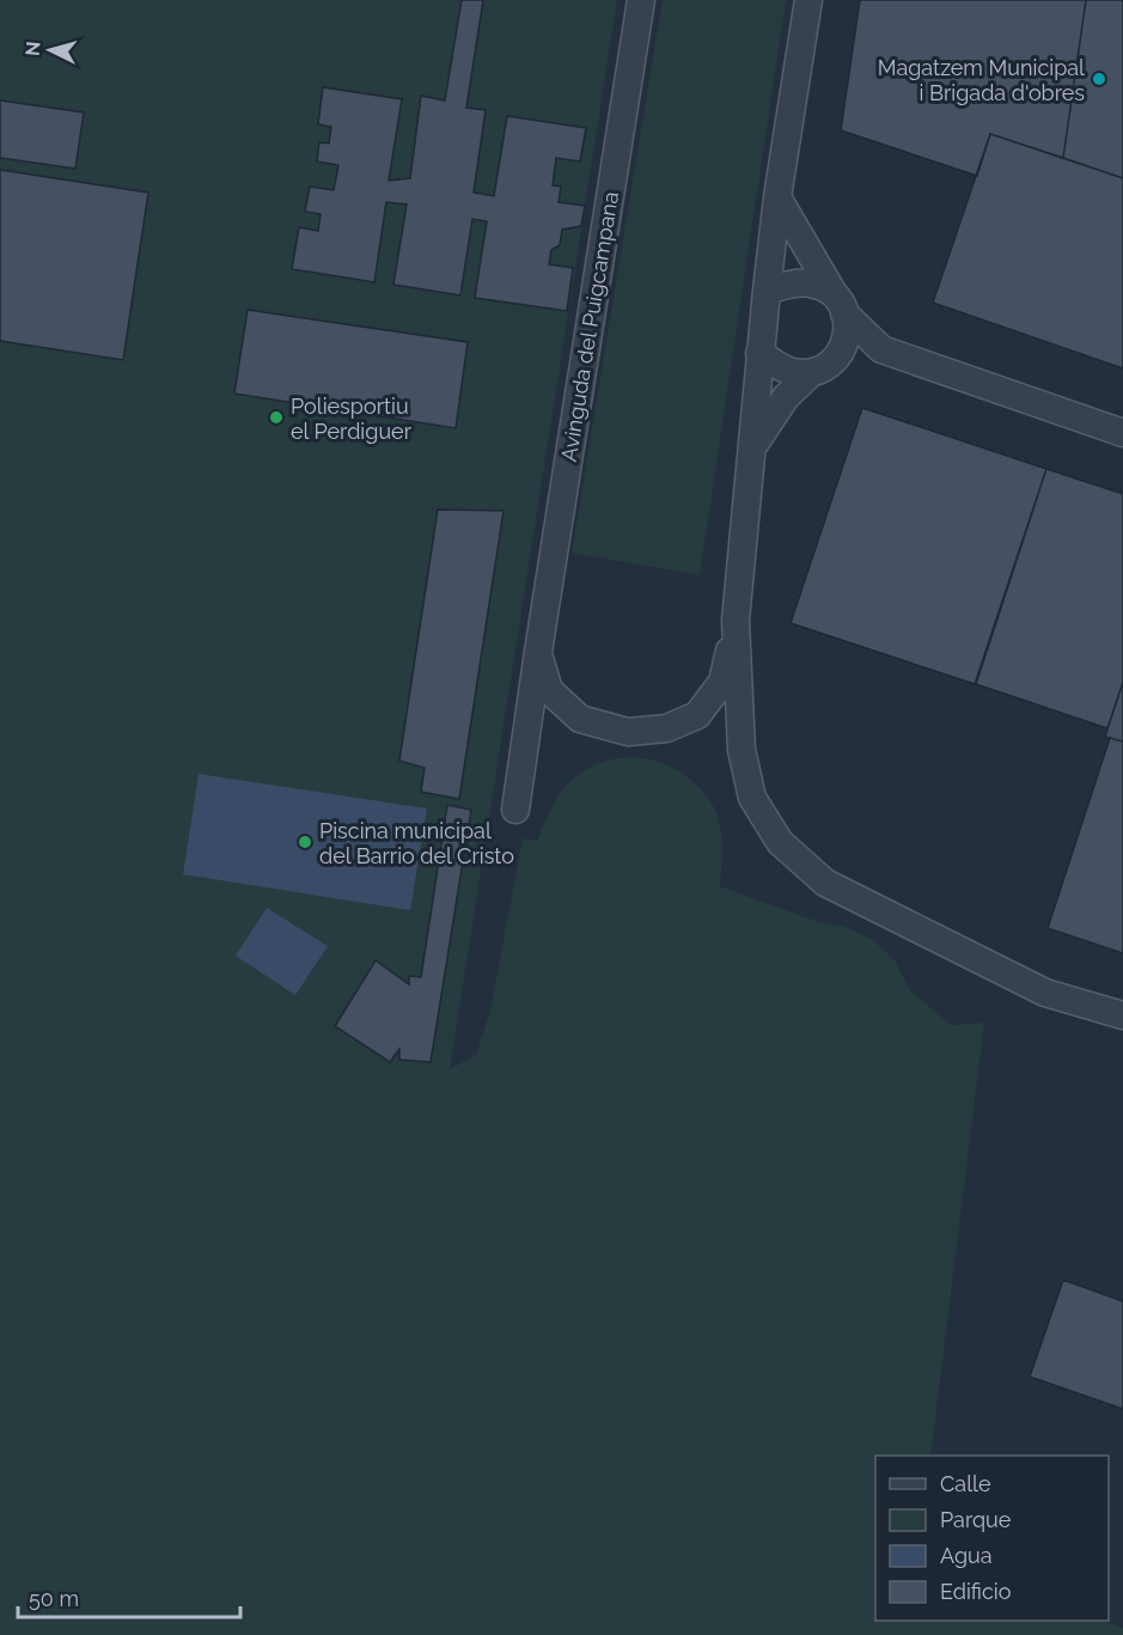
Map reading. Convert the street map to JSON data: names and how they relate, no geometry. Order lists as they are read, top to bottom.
{
  "streets": {
    "street": ["Avinguda del Puigcampana"]
  },
  "places": ["Magatzem Municipal i Brigada d'obres", "Poliesportiu el Perdiguer", "Piscina municipal del Barrio del Cristo"],
  "legend": [
    "Calle",
    "Parque",
    "Agua",
    "Edificio"
  ],
  "scale_bar": "50 m",
  "north": "left"
}
